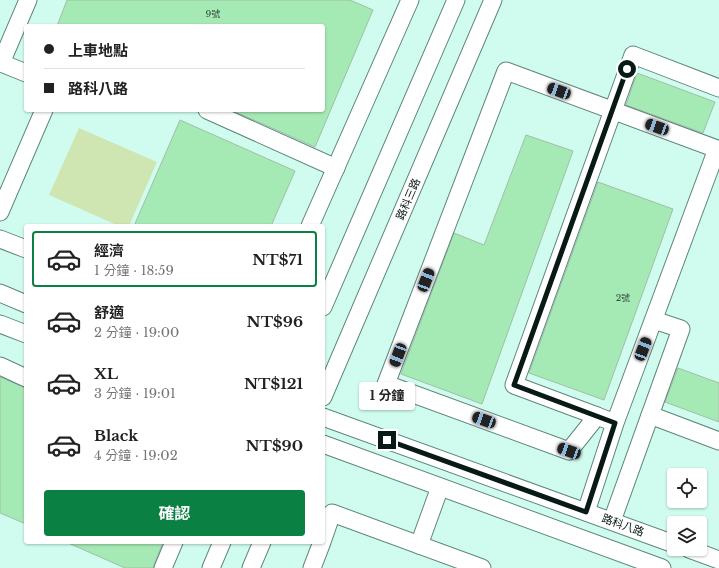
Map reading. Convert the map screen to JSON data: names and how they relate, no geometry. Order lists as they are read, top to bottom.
{
  "streets": {
    "street": ["路科三路", "路科八路"]
  },
  "house_numbers": ["9號", "2號"],
  "page": {
    "banner": ["上車地點", "路科八路"],
    "list": [
      {
        "name": "經濟",
        "note": "1 分鐘 · 18:59",
        "value": "NT$71"
      },
      {
        "name": "舒適",
        "note": "2 分鐘 · 19:00",
        "value": "NT$96"
      },
      {
        "name": "XL",
        "note": "3 分鐘 · 19:01",
        "value": "NT$121"
      },
      {
        "name": "Black",
        "note": "4 分鐘 · 19:02",
        "value": "NT$90"
      }
    ],
    "bubble": "1 分鐘",
    "buttons": "確認"
  }
}
